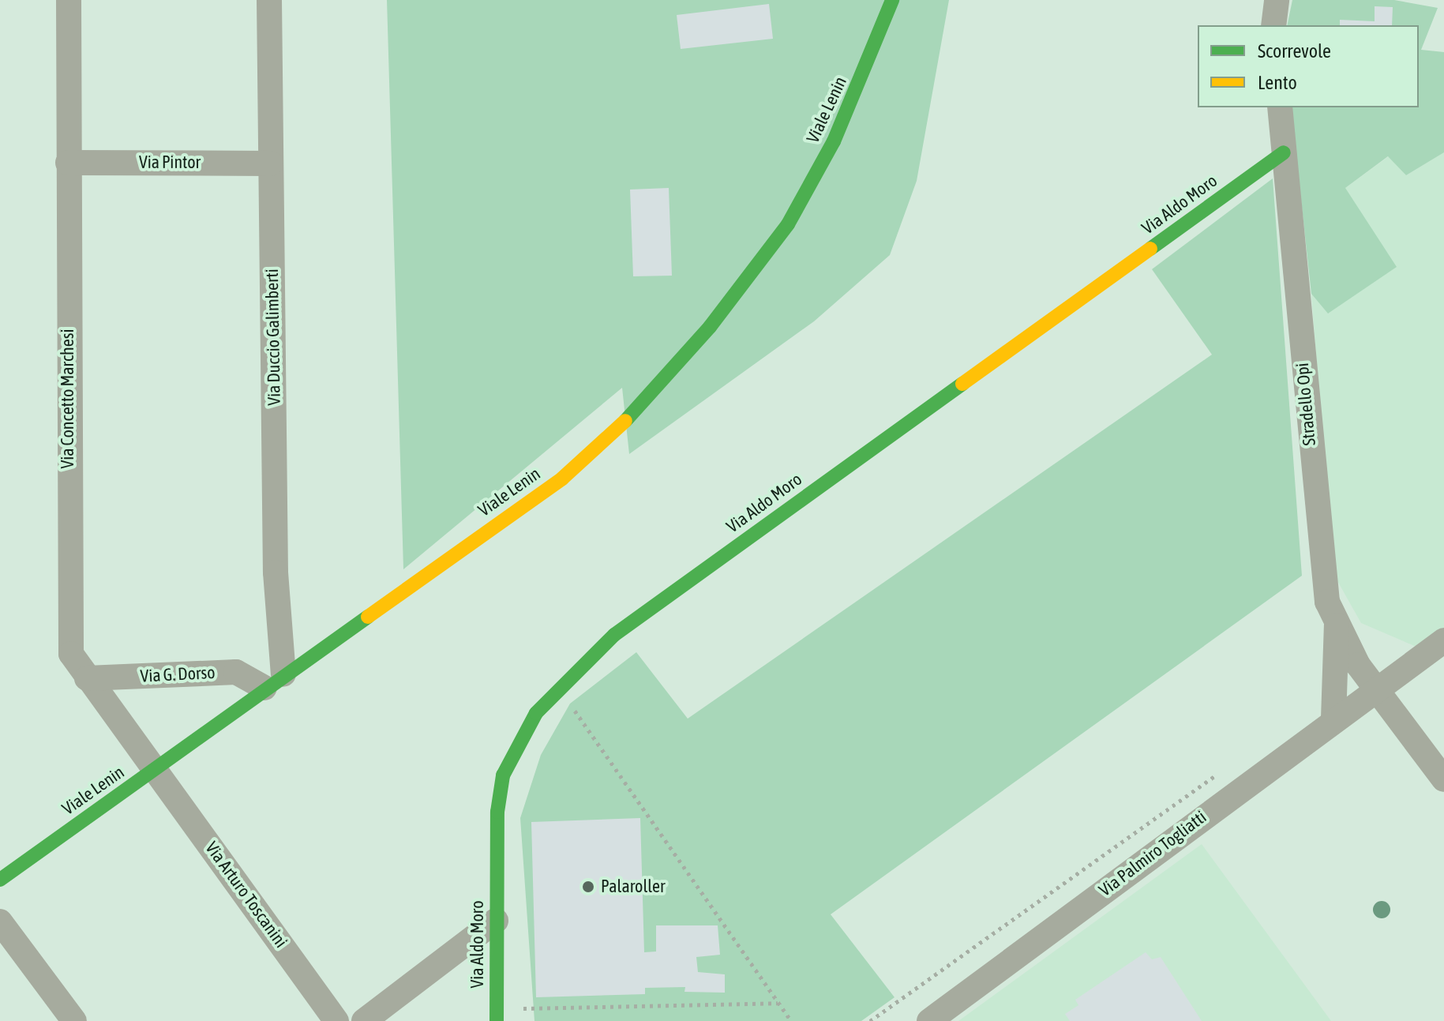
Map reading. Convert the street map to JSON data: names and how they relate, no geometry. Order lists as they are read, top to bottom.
{
  "streets": {
    "main road": ["Viale Lenin", "Via Aldo Moro"],
    "street": [
      "Via Pintor",
      "Via Duccio Galimberti",
      "Via Concetto Marchesi",
      "Stradello Opi",
      "Via G. Dorso",
      "Via Palmiro Togliatti",
      "Via Arturo Toscanini"
    ]
  },
  "crossings": [
    ["Viale Lenin", "Via Duccio Galimberti"],
    ["Viale Lenin", "Via Concetto Marchesi"],
    ["Viale Lenin", "Via G. Dorso"],
    ["Viale Lenin", "Via Arturo Toscanini"],
    ["Via Pintor", "Via Duccio Galimberti"],
    ["Via Pintor", "Via Concetto Marchesi"],
    ["Via Aldo Moro", "Stradello Opi"],
    ["Via Duccio Galimberti", "Via G. Dorso"],
    ["Via Concetto Marchesi", "Via G. Dorso"],
    ["Via Concetto Marchesi", "Via Arturo Toscanini"],
    ["Stradello Opi", "Via Palmiro Togliatti"]
  ],
  "places": ["Palaroller"],
  "legend": ["Scorrevole", "Lento"]
}
